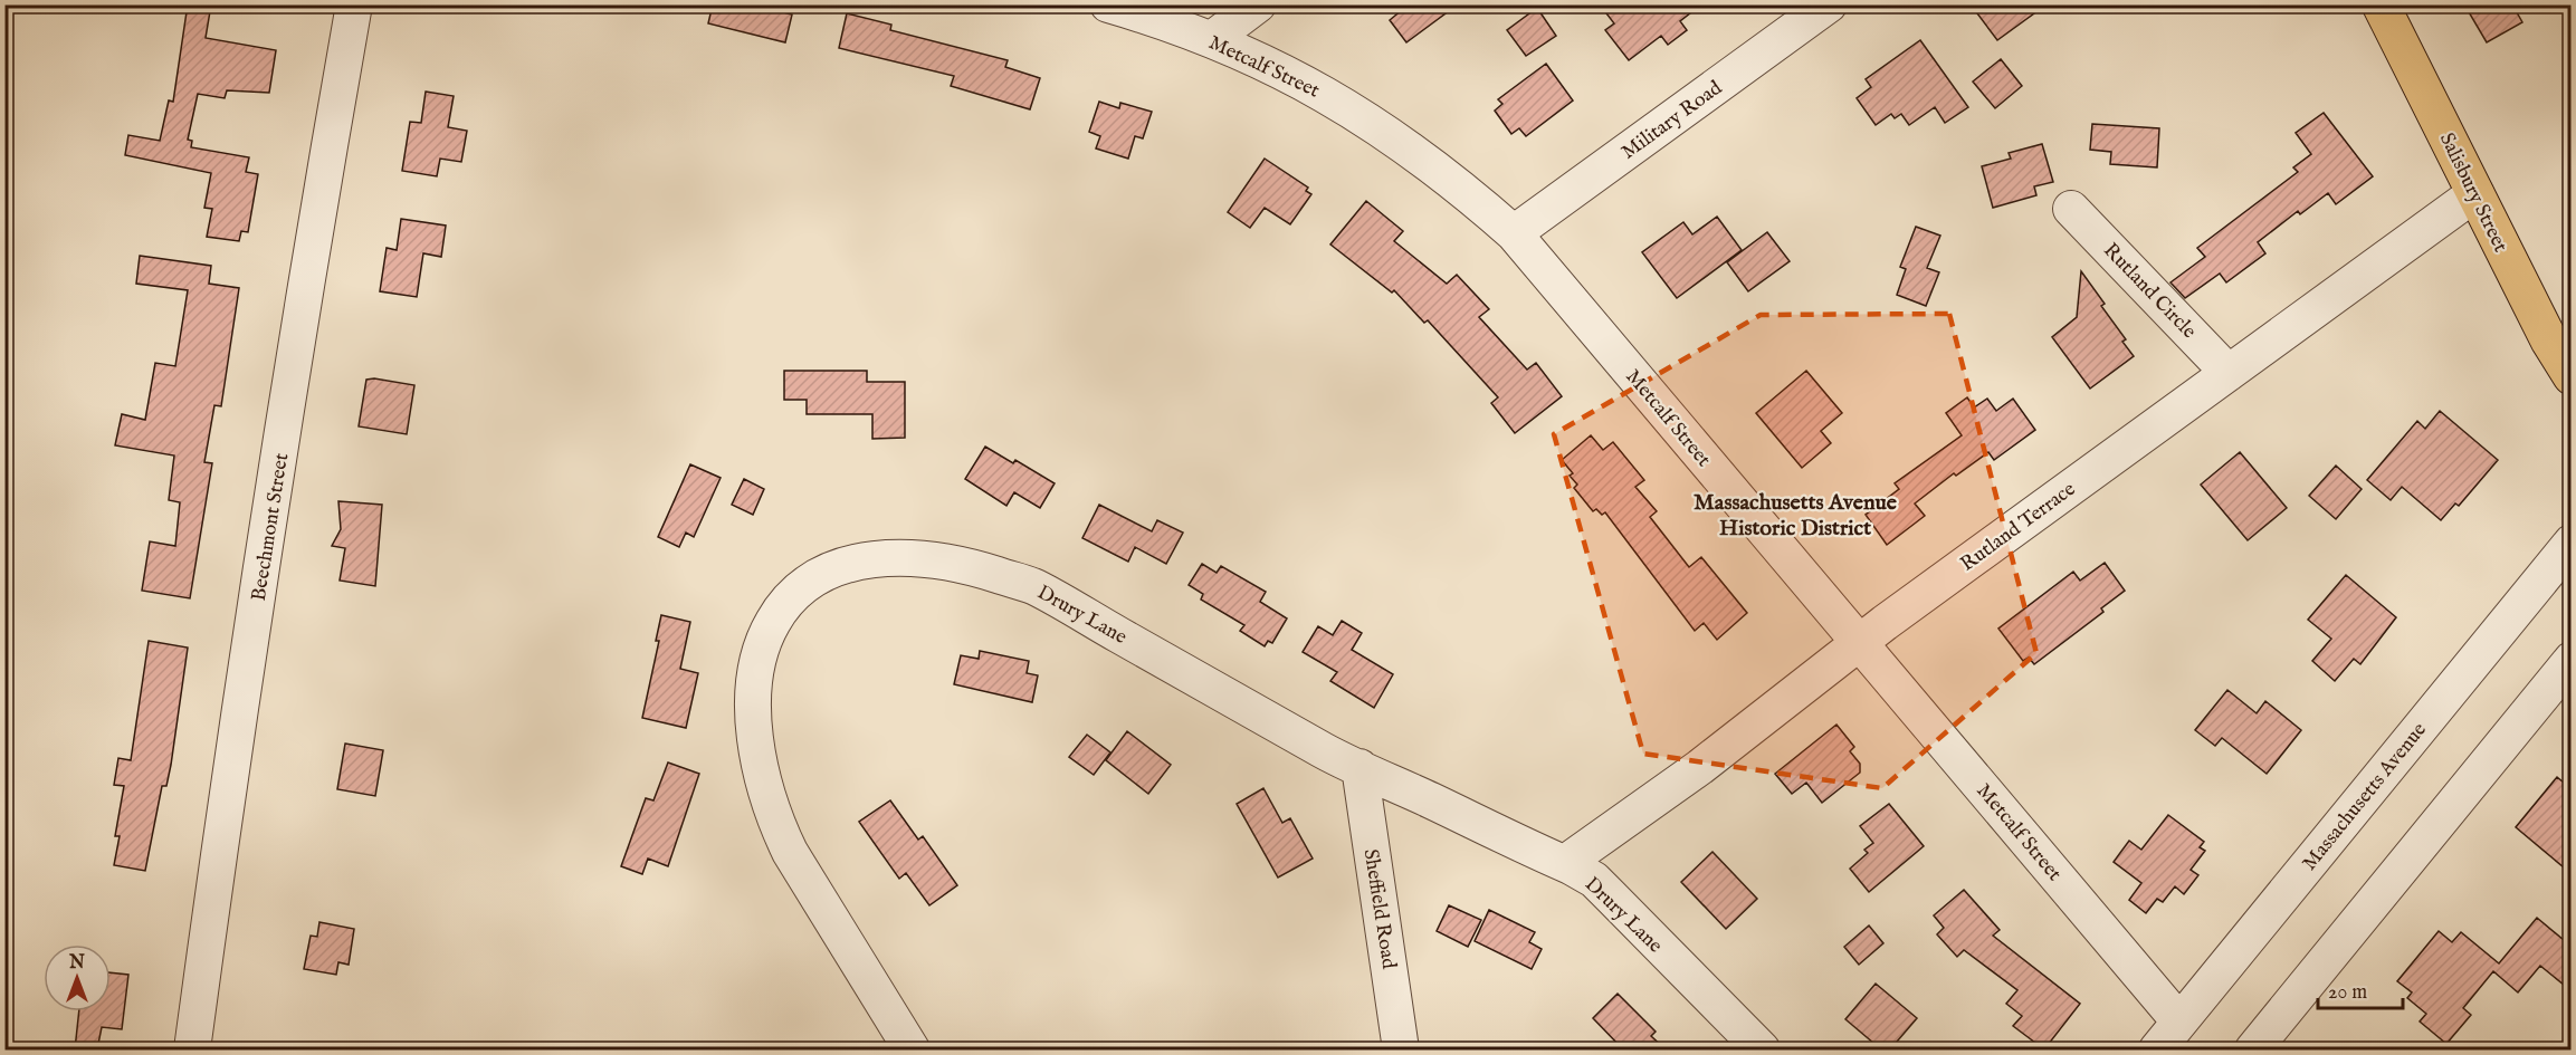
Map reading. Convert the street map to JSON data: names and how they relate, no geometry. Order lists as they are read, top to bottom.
{
  "streets": {
    "main road": ["Salisbury Street"],
    "street": [
      "Metcalf Street",
      "Military Road",
      "Rutland Circle",
      "Rutland Terrace",
      "Beechmont Street",
      "Drury Lane",
      "Massachusetts Avenue",
      "Sheffield Road"
    ]
  },
  "crossings": [
    ["Metcalf Street", "Military Road"],
    ["Metcalf Street", "Rutland Terrace"],
    ["Metcalf Street", "Massachusetts Avenue"],
    ["Salisbury Street", "Rutland Terrace"],
    ["Rutland Circle", "Rutland Terrace"],
    ["Rutland Terrace", "Drury Lane"],
    ["Drury Lane", "Sheffield Road"]
  ],
  "districts": ["Massachusetts Avenue Historic District"],
  "scale_bar": "20 m",
  "north": "top"
}
